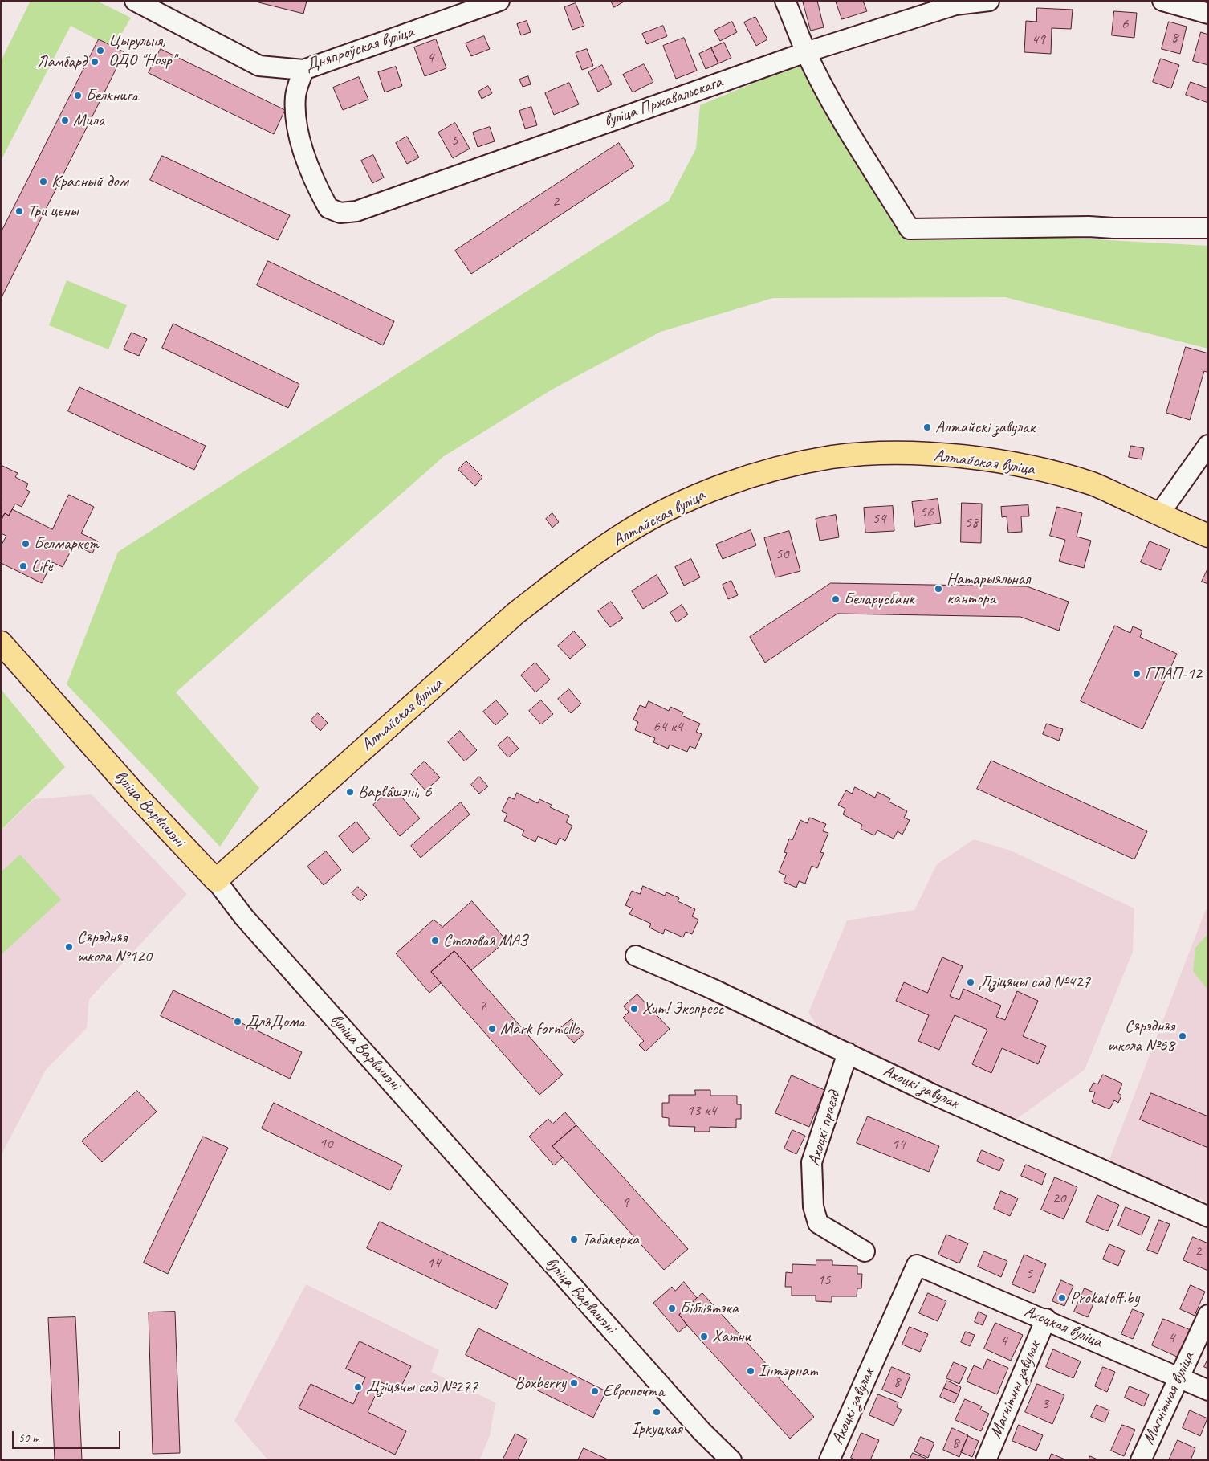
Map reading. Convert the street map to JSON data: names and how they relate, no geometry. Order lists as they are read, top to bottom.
{
  "streets": {
    "main road": ["Алтайская вуліца", "вуліца Варвашэні"],
    "street": [
      "Дняпроўская вуліца",
      "вуліца Пржавальскага",
      "Ахоцкі завулак",
      "Ахоцкі праезд",
      "Ахоцкая вуліца",
      "Магнітны завулак",
      "Магнітная вуліца"
    ]
  },
  "crossings": [
    ["Дняпроўская вуліца", "вуліца Пржавальскага"],
    ["Алтайская вуліца", "вуліца Варвашэні"],
    ["Ахоцкі завулак", "Ахоцкі праезд"],
    ["Ахоцкі завулак", "Ахоцкая вуліца"],
    ["Ахоцкая вуліца", "Магнітны завулак"],
    ["Ахоцкая вуліца", "Магнітная вуліца"]
  ],
  "places": [
    "Цырульня, ОДО \"Нояр\"",
    "Ламбард",
    "Белкнига",
    "Мила",
    "Красный дом",
    "Три цены",
    "Алтайскі завулак",
    "Белмаркет",
    "Life",
    "Натарыяльная кантора",
    "Беларусбанк",
    "ГПАП-12",
    "Варвашэні, 6",
    "Столовая МАЗ",
    "Сярэдняя школа №120",
    "Дзіцячы сад №427",
    "Хит! Экспресс",
    "ДляДома",
    "Mark formelle",
    "Сярэдняя школа №68",
    "Табакерка",
    "Prokatoff.by",
    "Бібліятэка",
    "Хатни",
    "Інтэрнат",
    "Boxberry",
    "Дзіцячы сад №277",
    "Европочта",
    "Іркуцкая"
  ],
  "house_numbers": [
    "6",
    "8",
    "49",
    "4",
    "5",
    "2",
    "56",
    "54",
    "58",
    "50",
    "64 к4",
    "7",
    "13 к4",
    "10",
    "14",
    "20",
    "9",
    "2",
    "14",
    "5",
    "15",
    "4",
    "4",
    "8",
    "3",
    "8"
  ],
  "scale_bar": "50 m"
}
